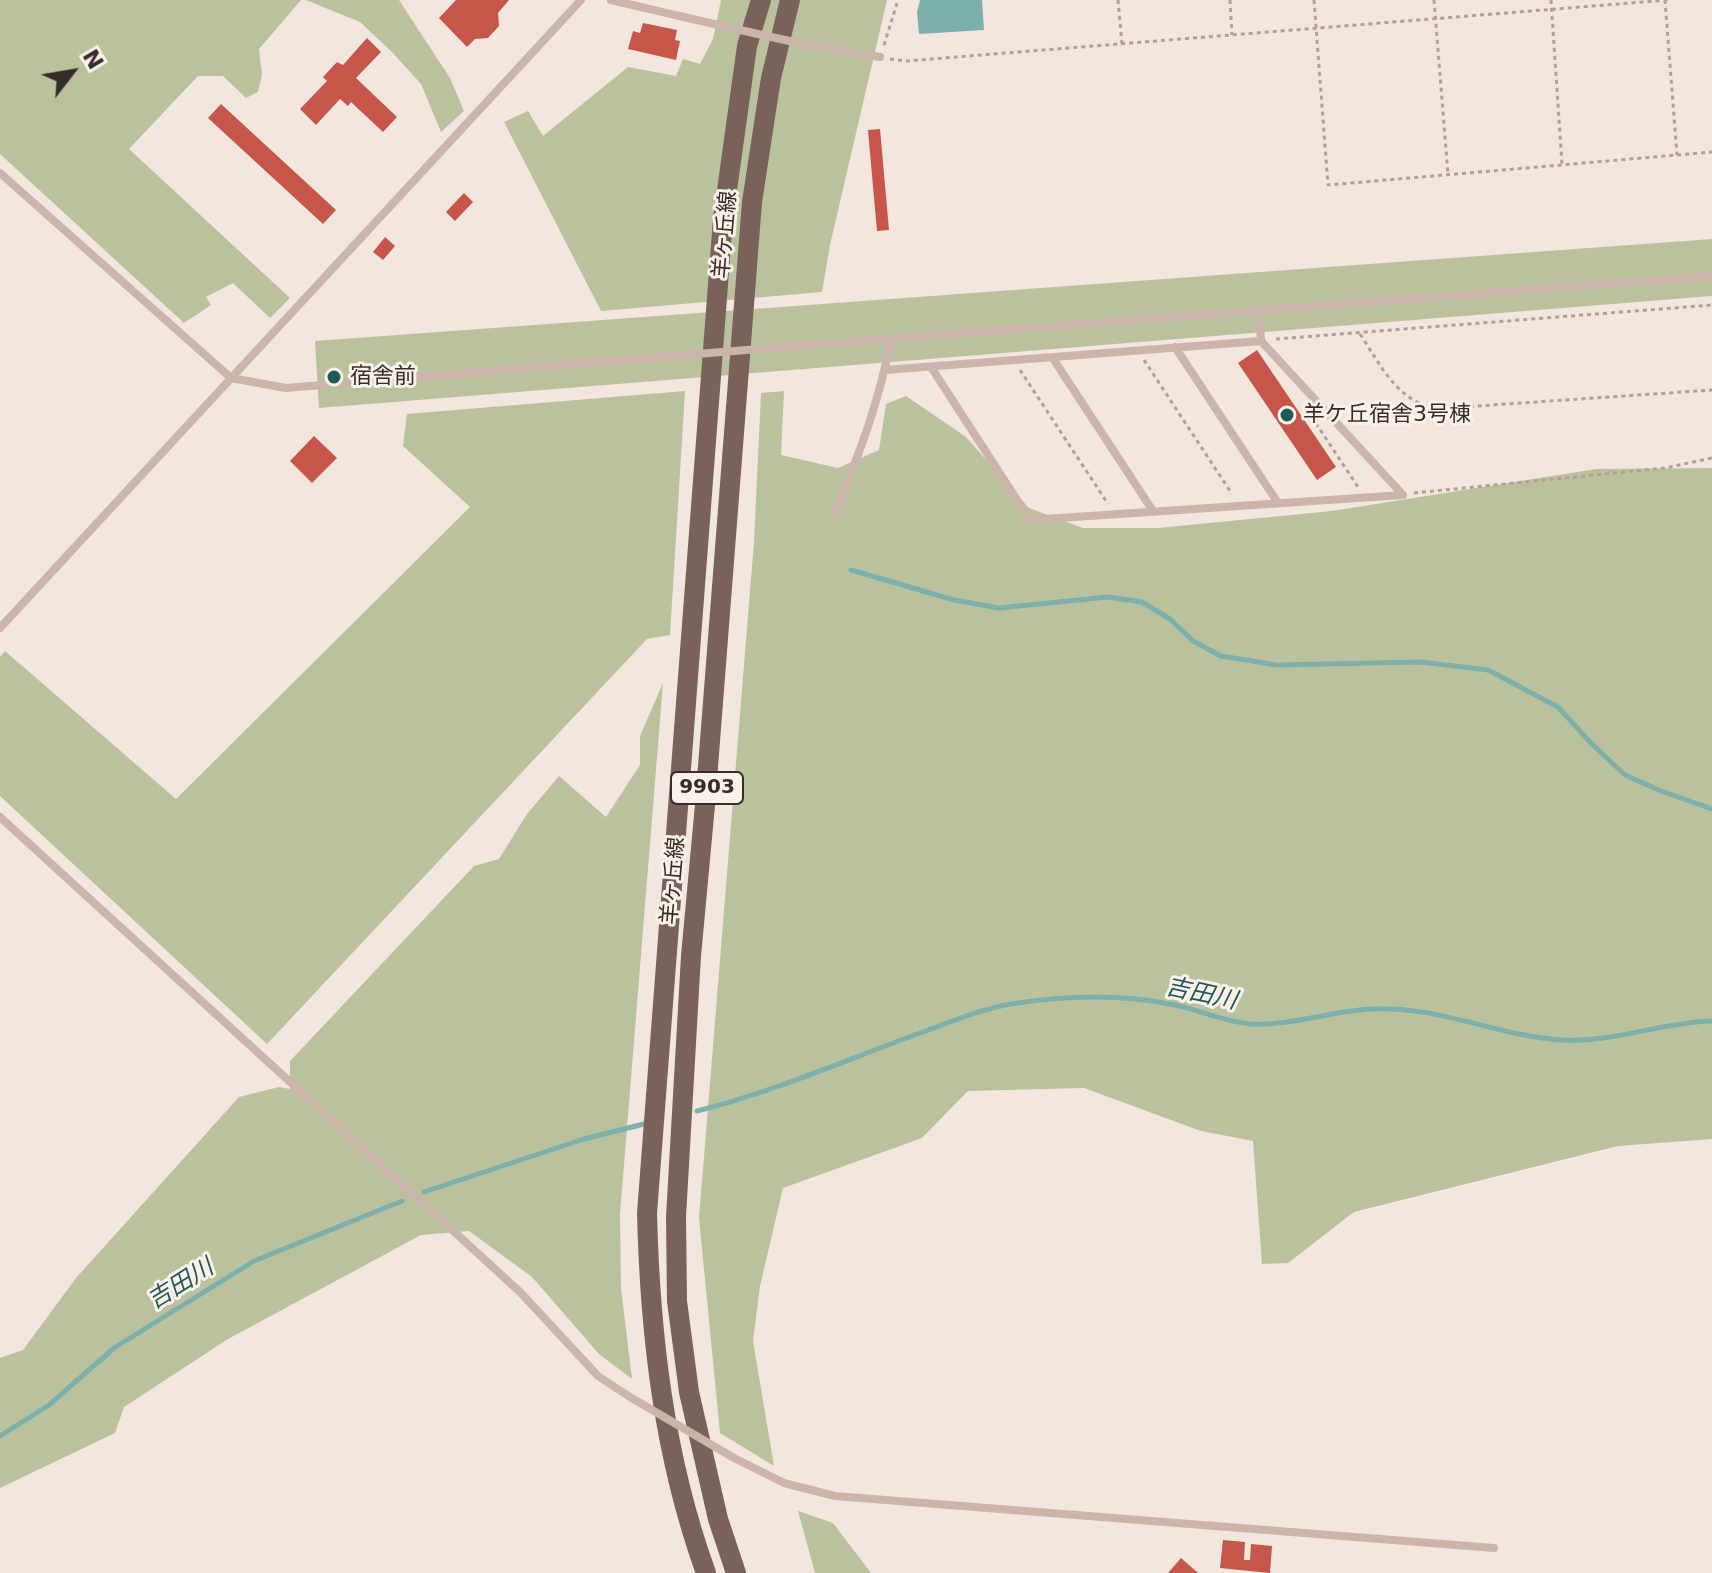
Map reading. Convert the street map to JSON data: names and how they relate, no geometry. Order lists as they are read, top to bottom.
{
  "streets": {
    "main road": ["羊ヶ丘線", "9903"]
  },
  "water": ["吉田川"],
  "places": ["宿舎前", "羊ケ丘宿舎3号棟"],
  "north": "top right"
}
